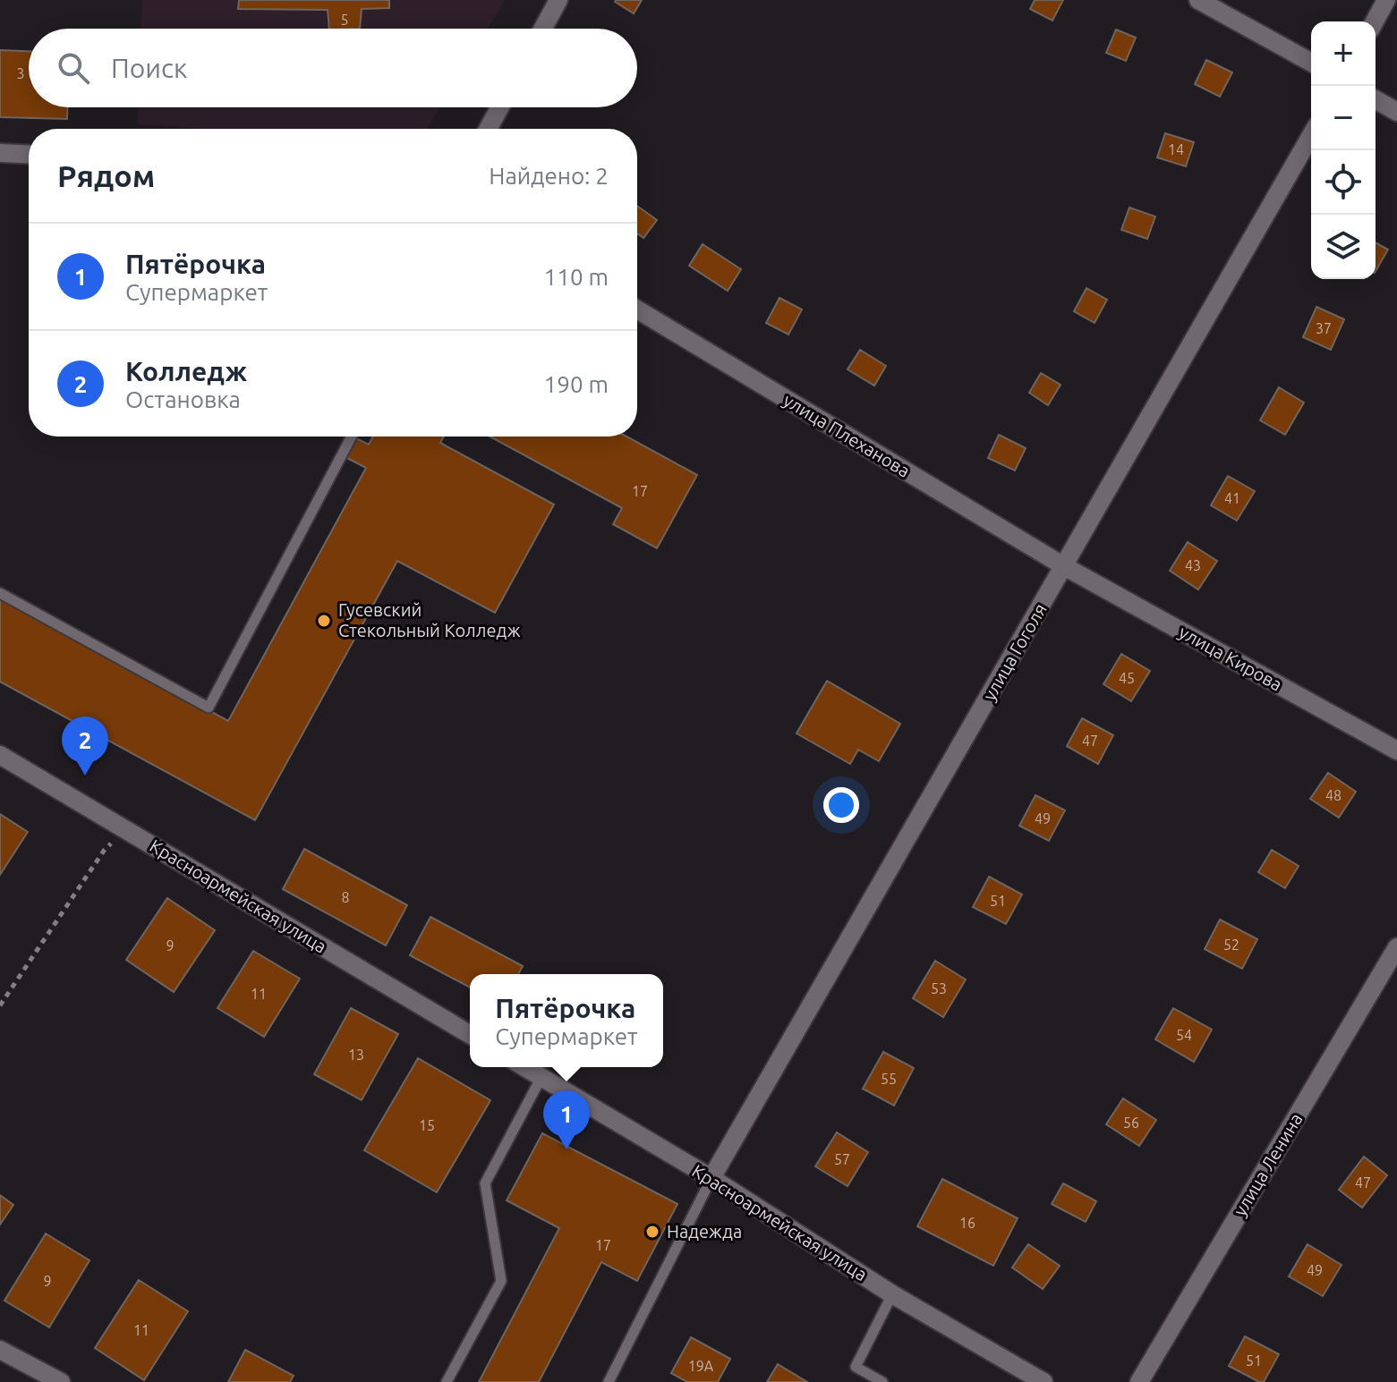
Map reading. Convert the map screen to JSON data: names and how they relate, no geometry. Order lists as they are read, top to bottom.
{
  "streets": {
    "street": [
      "улица Плеханова",
      "улица Гоголя",
      "улица Кирова",
      "Красноармейская улица",
      "улица Ленина"
    ]
  },
  "crossings": [
    ["улица Плеханова", "улица Гоголя"],
    ["улица Плеханова", "улица Кирова"],
    ["улица Гоголя", "улица Кирова"],
    ["улица Гоголя", "Красноармейская улица"]
  ],
  "places": ["Гусевский Стекольный Колледж", "Надежда"],
  "house_numbers": [
    "5",
    "3",
    "14",
    "37",
    "17",
    "41",
    "43",
    "45",
    "47",
    "48",
    "49",
    "8",
    "51",
    "52",
    "9",
    "53",
    "11",
    "54",
    "13",
    "55",
    "56",
    "15",
    "57",
    "47",
    "16",
    "17",
    "49",
    "9",
    "11",
    "51",
    "19А"
  ],
  "page": {
    "map_buttons": ["+", "−"],
    "search": "Поиск",
    "heading": ["Рядом", "Найдено: 2"],
    "list": [
      {
        "mark": "1",
        "name": "Пятёрочка",
        "note": "Супермаркет",
        "value": "110 m"
      },
      {
        "mark": "2",
        "name": "Колледж",
        "note": "Остановка",
        "value": "190 m"
      }
    ],
    "pins": ["2", "1"],
    "popup": ["Пятёрочка", "Супермаркет"]
  }
}
